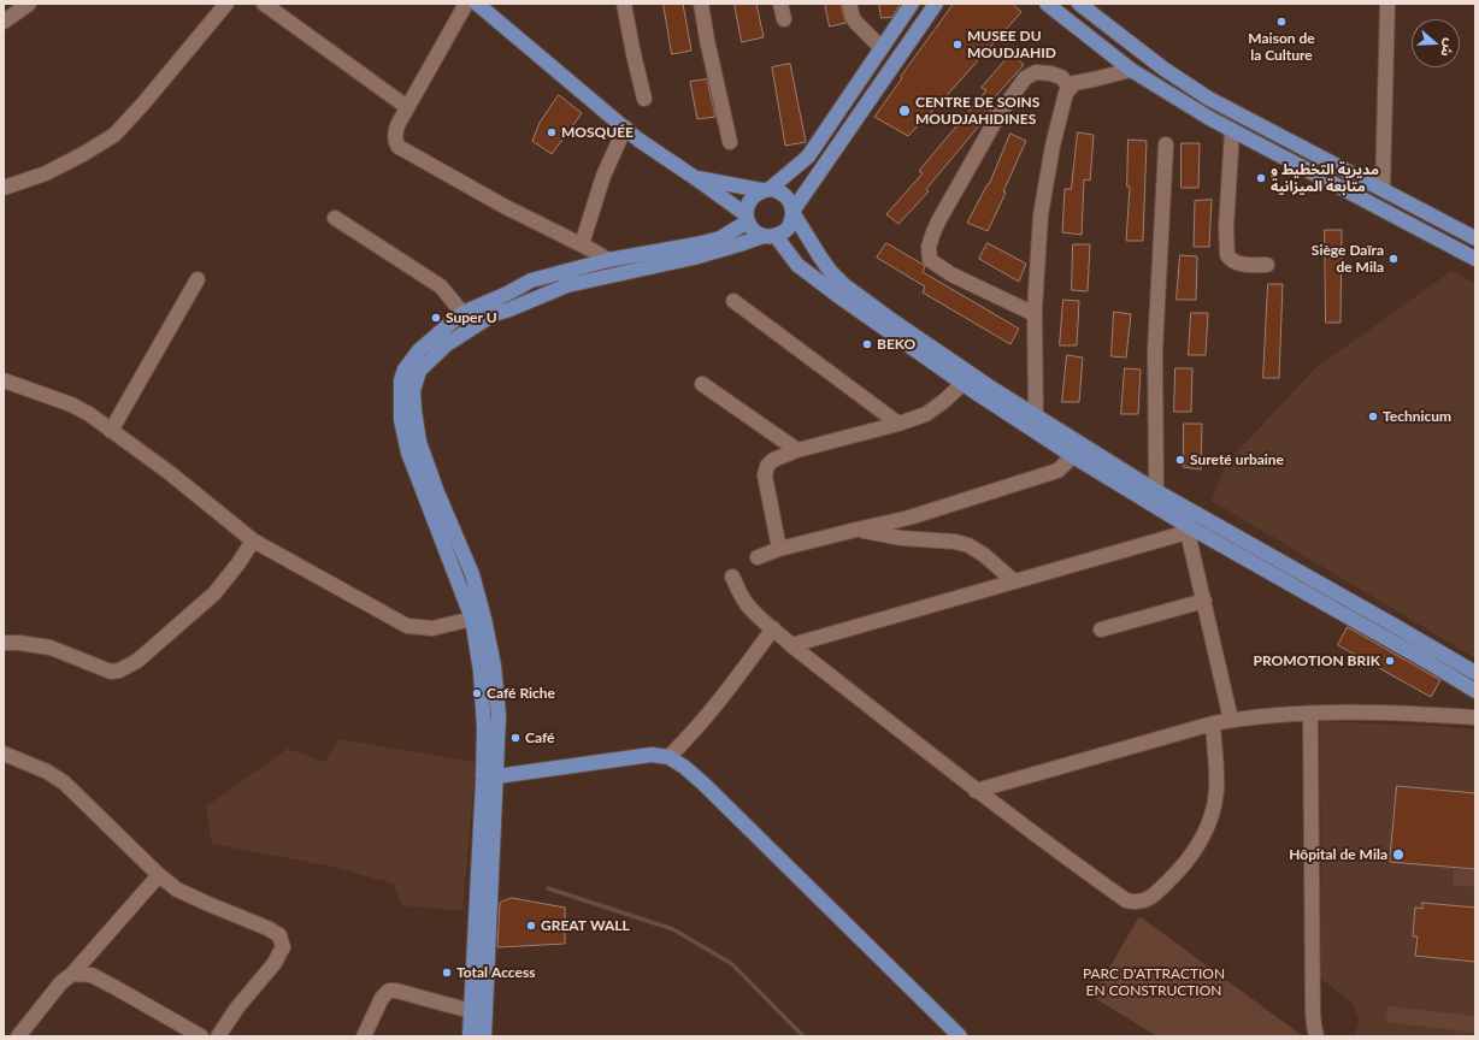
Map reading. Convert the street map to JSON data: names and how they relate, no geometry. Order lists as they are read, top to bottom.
{
  "parks": ["PARC D'ATTRACTION EN CONSTRUCTION"],
  "places": [
    "Maison de la Culture",
    "MUSEE DU MOUDJAHID",
    "CENTRE DE SOINS MOUDJAHIDINES",
    "MOSQUÉE",
    "مديرية التخطيط و متابعة الميزانية",
    "Siège Daïra de Mila",
    "Super U",
    "BEKO",
    "Technicum",
    "Sureté urbaine",
    "PROMOTION BRIK",
    "Café Riche",
    "Café",
    "Hôpital de Mila",
    "GREAT WALL",
    "Total Access"
  ],
  "north": "right"
}
